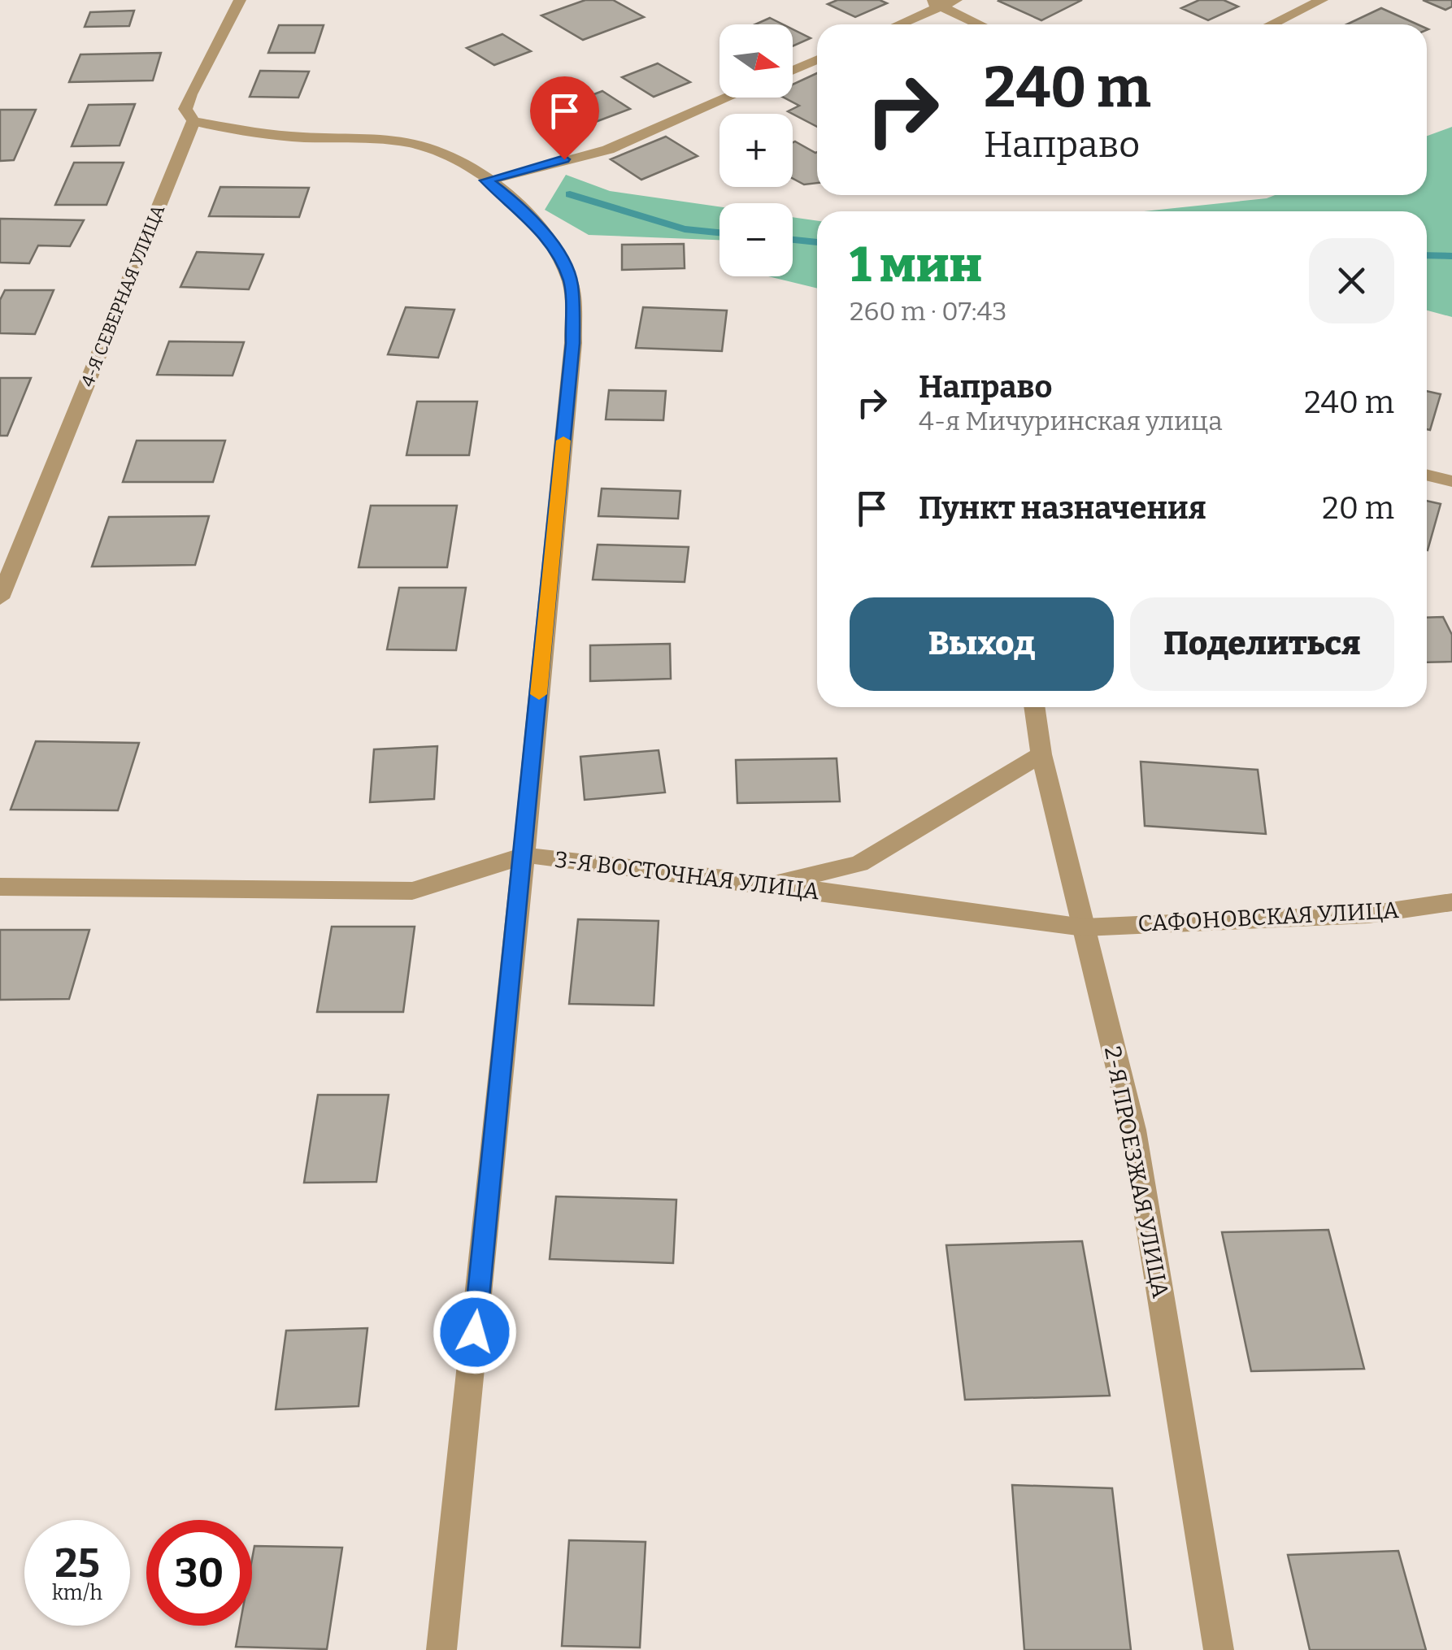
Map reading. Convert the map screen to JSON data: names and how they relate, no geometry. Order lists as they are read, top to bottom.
{
  "streets": {
    "street": [
      "4-Я СЕВЕРНАЯ УЛИЦА",
      "3-Я ВОСТОЧНАЯ УЛИЦА",
      "САФОНОВСКАЯ УЛИЦА",
      "2-Я ПРОЕЗЖАЯ УЛИЦА"
    ]
  },
  "crossings": [
    ["3-Я ВОСТОЧНАЯ УЛИЦА", "САФОНОВСКАЯ УЛИЦА"],
    ["3-Я ВОСТОЧНАЯ УЛИЦА", "2-Я ПРОЕЗЖАЯ УЛИЦА"],
    ["САФОНОВСКАЯ УЛИЦА", "2-Я ПРОЕЗЖАЯ УЛИЦА"]
  ],
  "north": "right",
  "page": {
    "map_buttons": ["+", "−"],
    "turn": ["240 m", "Направо"],
    "heading": ["1 мин", "260 m · 07:43"],
    "list": [
      {
        "name": "Направо",
        "note": "4-я Мичуринская улица",
        "value": "240 m"
      },
      {
        "name": "Пункт назначения",
        "value": "20 m"
      }
    ],
    "buttons": ["Выход", "Поделиться"],
    "speed": "25 km/h",
    "limit": "30"
  }
}
